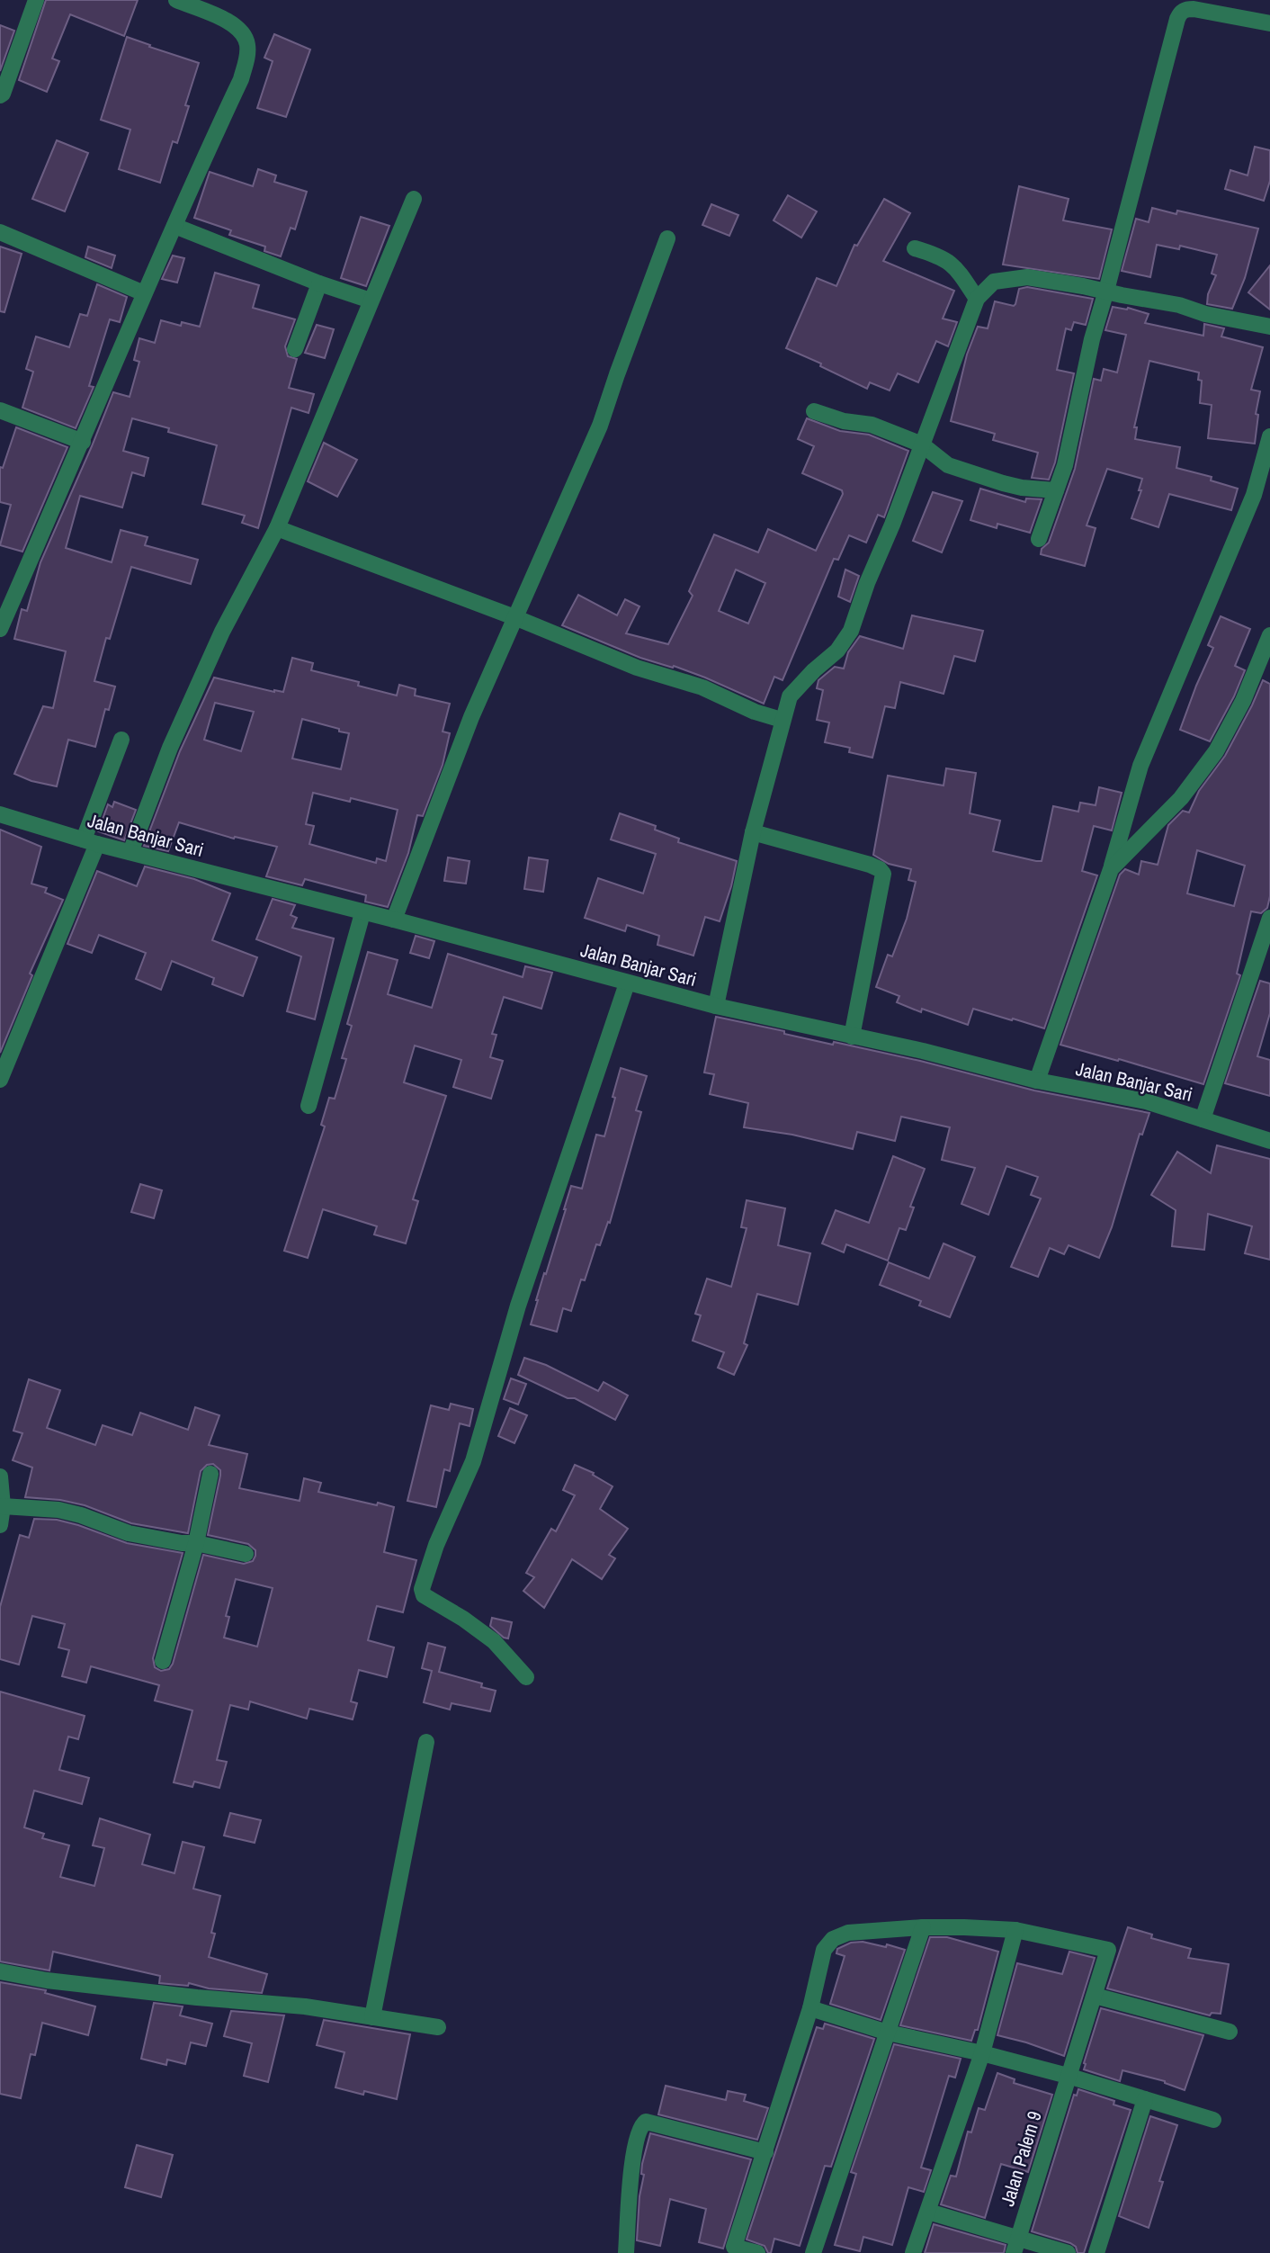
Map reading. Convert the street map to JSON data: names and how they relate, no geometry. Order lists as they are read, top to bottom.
{
  "streets": {
    "street": ["Jalan Banjar Sari", "Jalan Palem 9"]
  }
}
